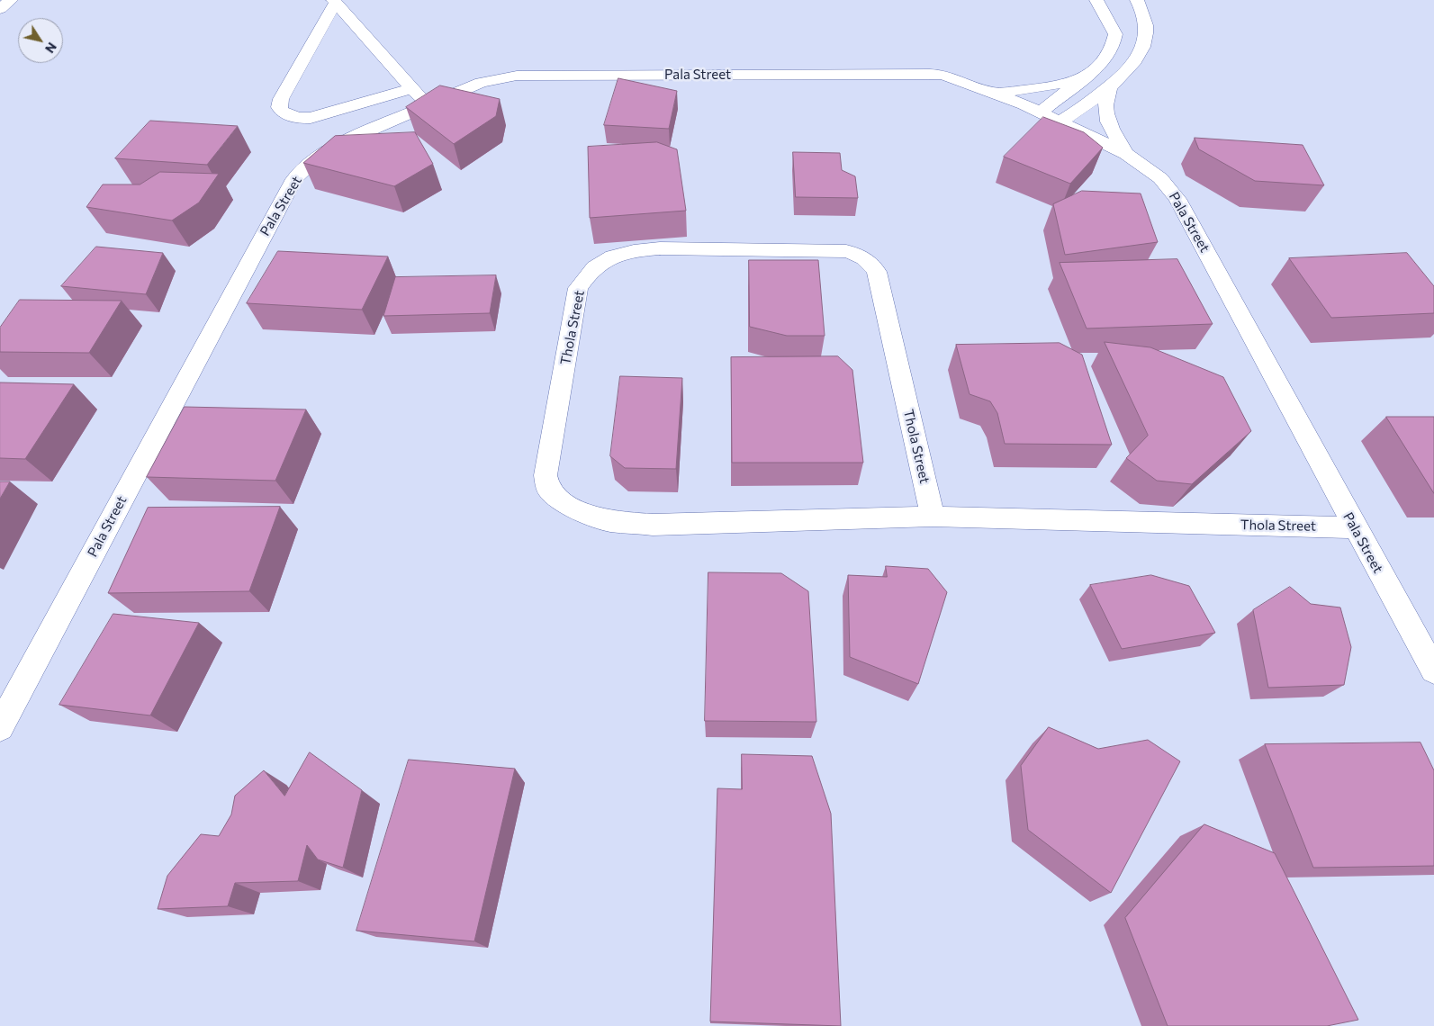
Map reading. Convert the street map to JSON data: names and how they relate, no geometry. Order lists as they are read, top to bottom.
{
  "streets": {
    "street": ["Pala Street", "Thola Street"]
  },
  "crossings": [
    ["Pala Street", "Thola Street"]
  ],
  "north": "bottom right"
}
